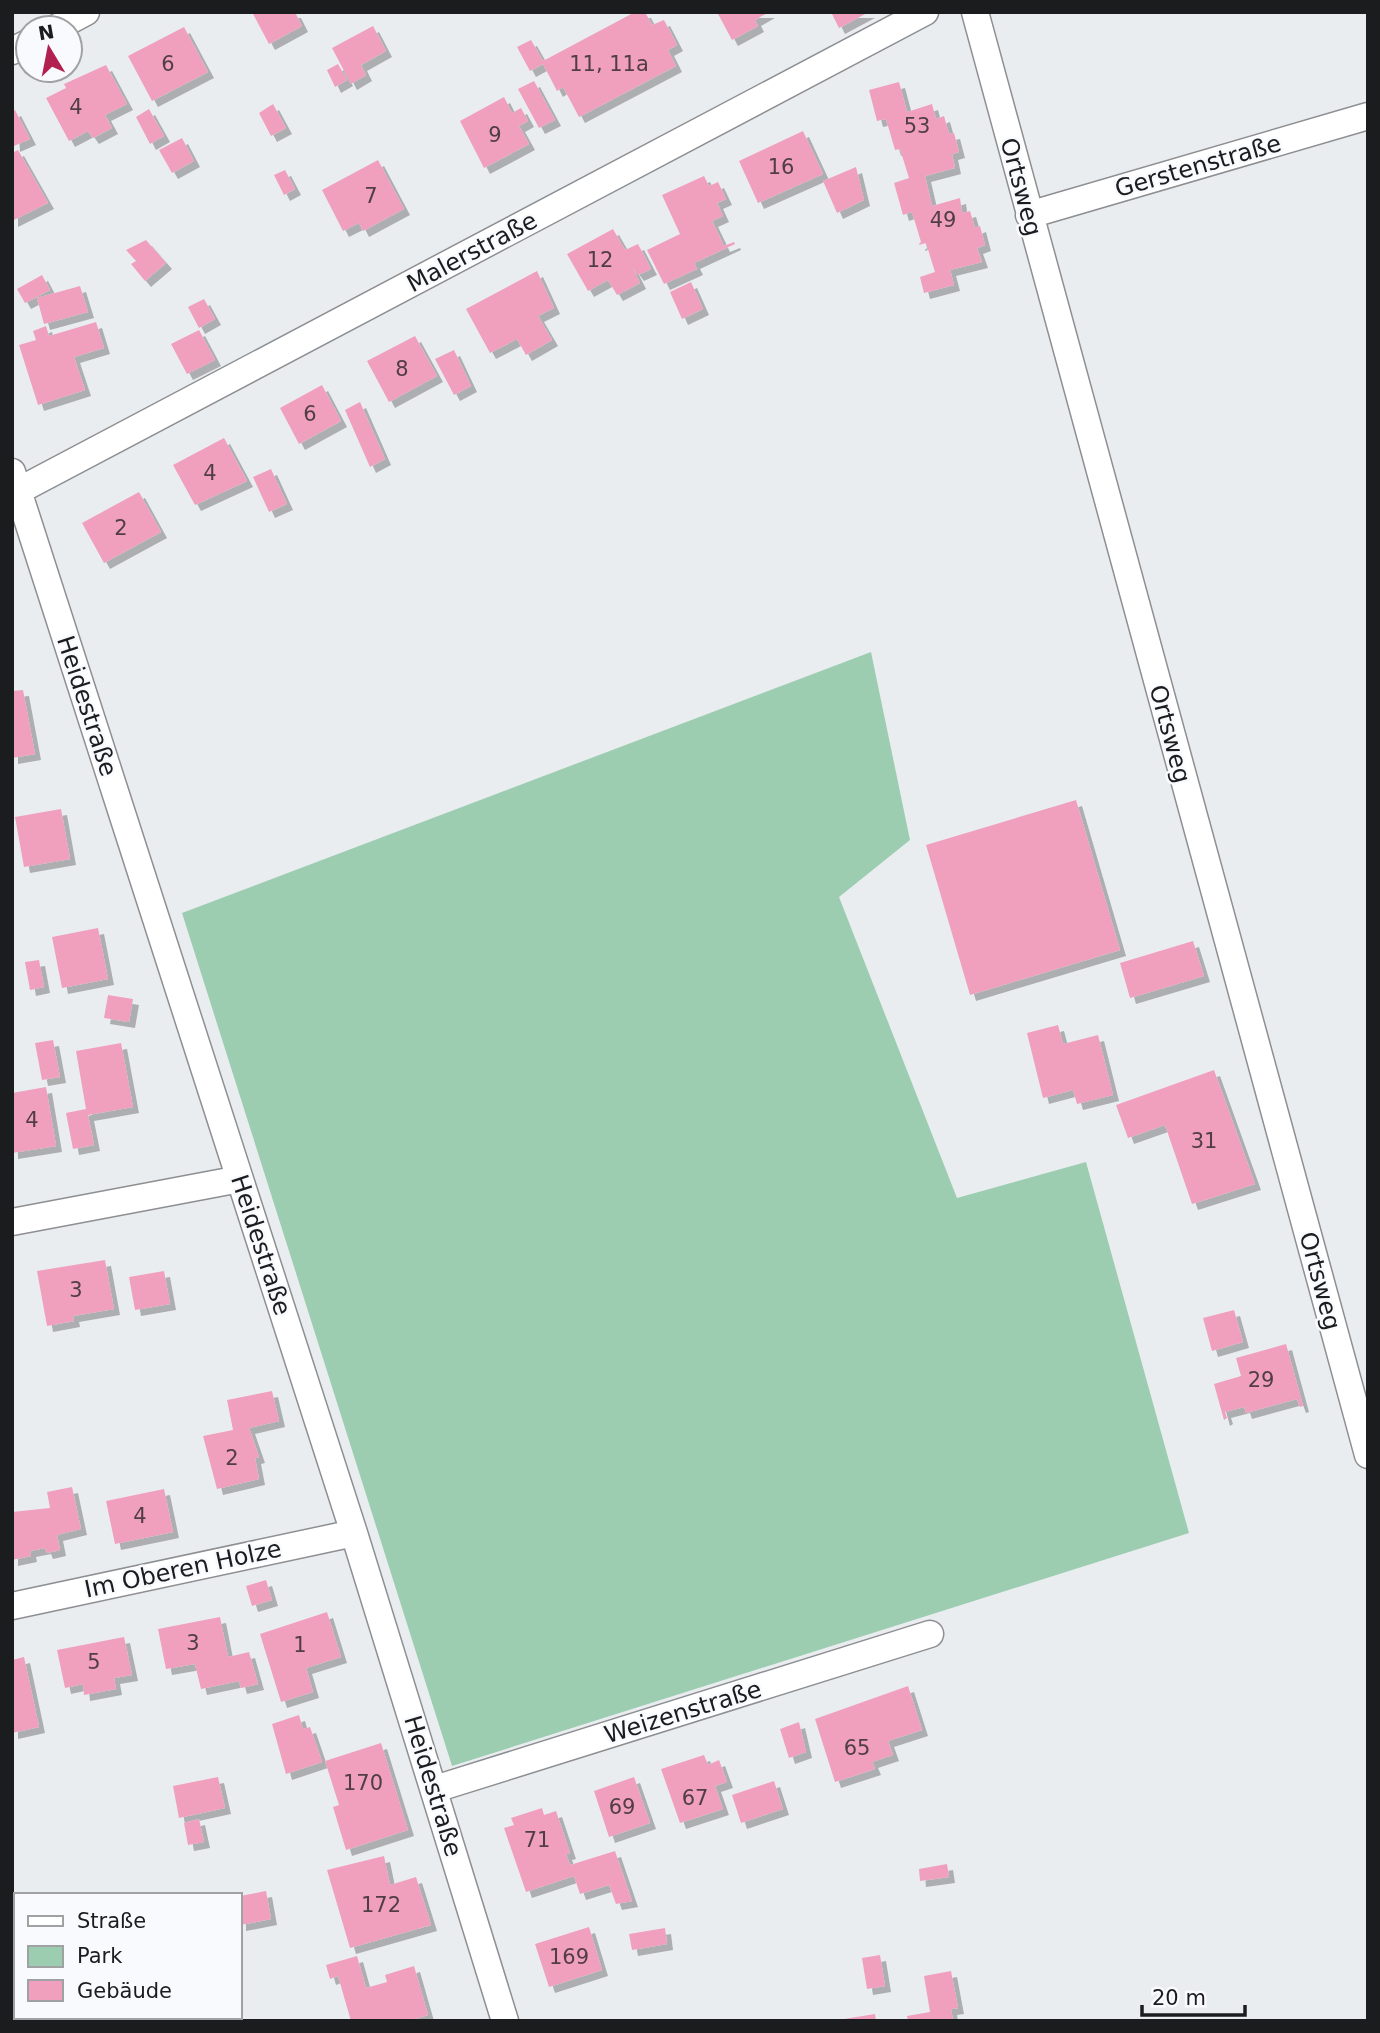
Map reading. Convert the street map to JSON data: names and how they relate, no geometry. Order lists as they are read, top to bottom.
{
  "streets": {
    "street": [
      "Gerstenstraße",
      "Ortsweg",
      "Malerstraße",
      "Heidestraße",
      "Im Oberen Holze",
      "Weizenstraße"
    ]
  },
  "crossings": [
    ["Gerstenstraße", "Ortsweg"],
    ["Malerstraße", "Heidestraße"],
    ["Heidestraße", "Im Oberen Holze"],
    ["Heidestraße", "Weizenstraße"]
  ],
  "house_numbers": [
    "6",
    "11, 11a",
    "4",
    "53",
    "9",
    "16",
    "7",
    "49",
    "12",
    "8",
    "6",
    "4",
    "2",
    "4",
    "31",
    "3",
    "29",
    "2",
    "4",
    "3",
    "1",
    "5",
    "65",
    "170",
    "67",
    "69",
    "71",
    "172",
    "169"
  ],
  "legend": ["Straße", "Park", "Gebäude"],
  "scale_bar": "20 m",
  "north": "top"
}
